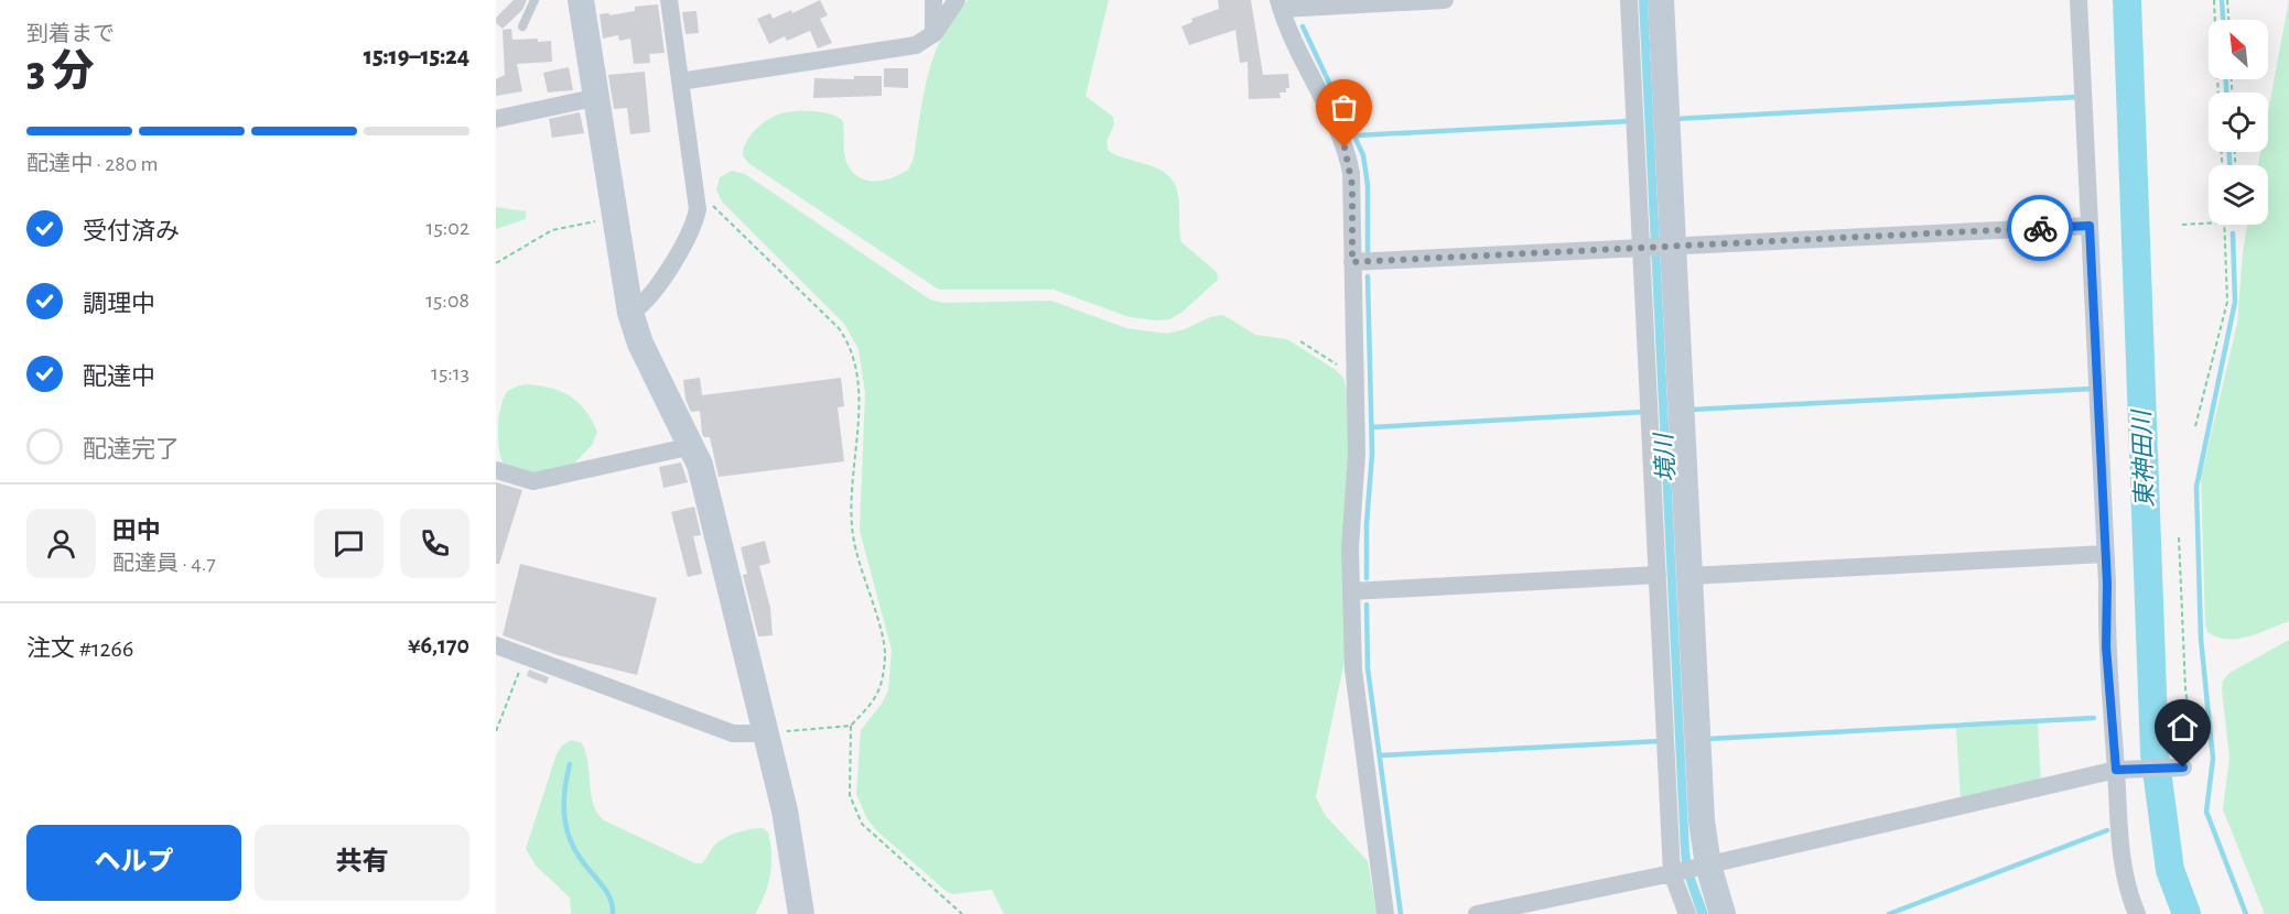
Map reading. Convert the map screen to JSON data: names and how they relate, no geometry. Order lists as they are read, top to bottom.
{
  "water": ["境川", "東神田川"],
  "north": "top left",
  "page": {
    "heading": ["3 分", "到着まで", "15:19–15:24"],
    "panel": [
      "田中",
      "配達員 · 4.7",
      "注文 #1266",
      "¥6,170"
    ],
    "bar": "配達中 · 280 m",
    "list": [
      ["受付済み", "15:02"],
      ["調理中", "15:08"],
      ["配達中", "15:13"],
      "配達完了"
    ],
    "buttons": ["ヘルプ", "共有"]
  }
}
